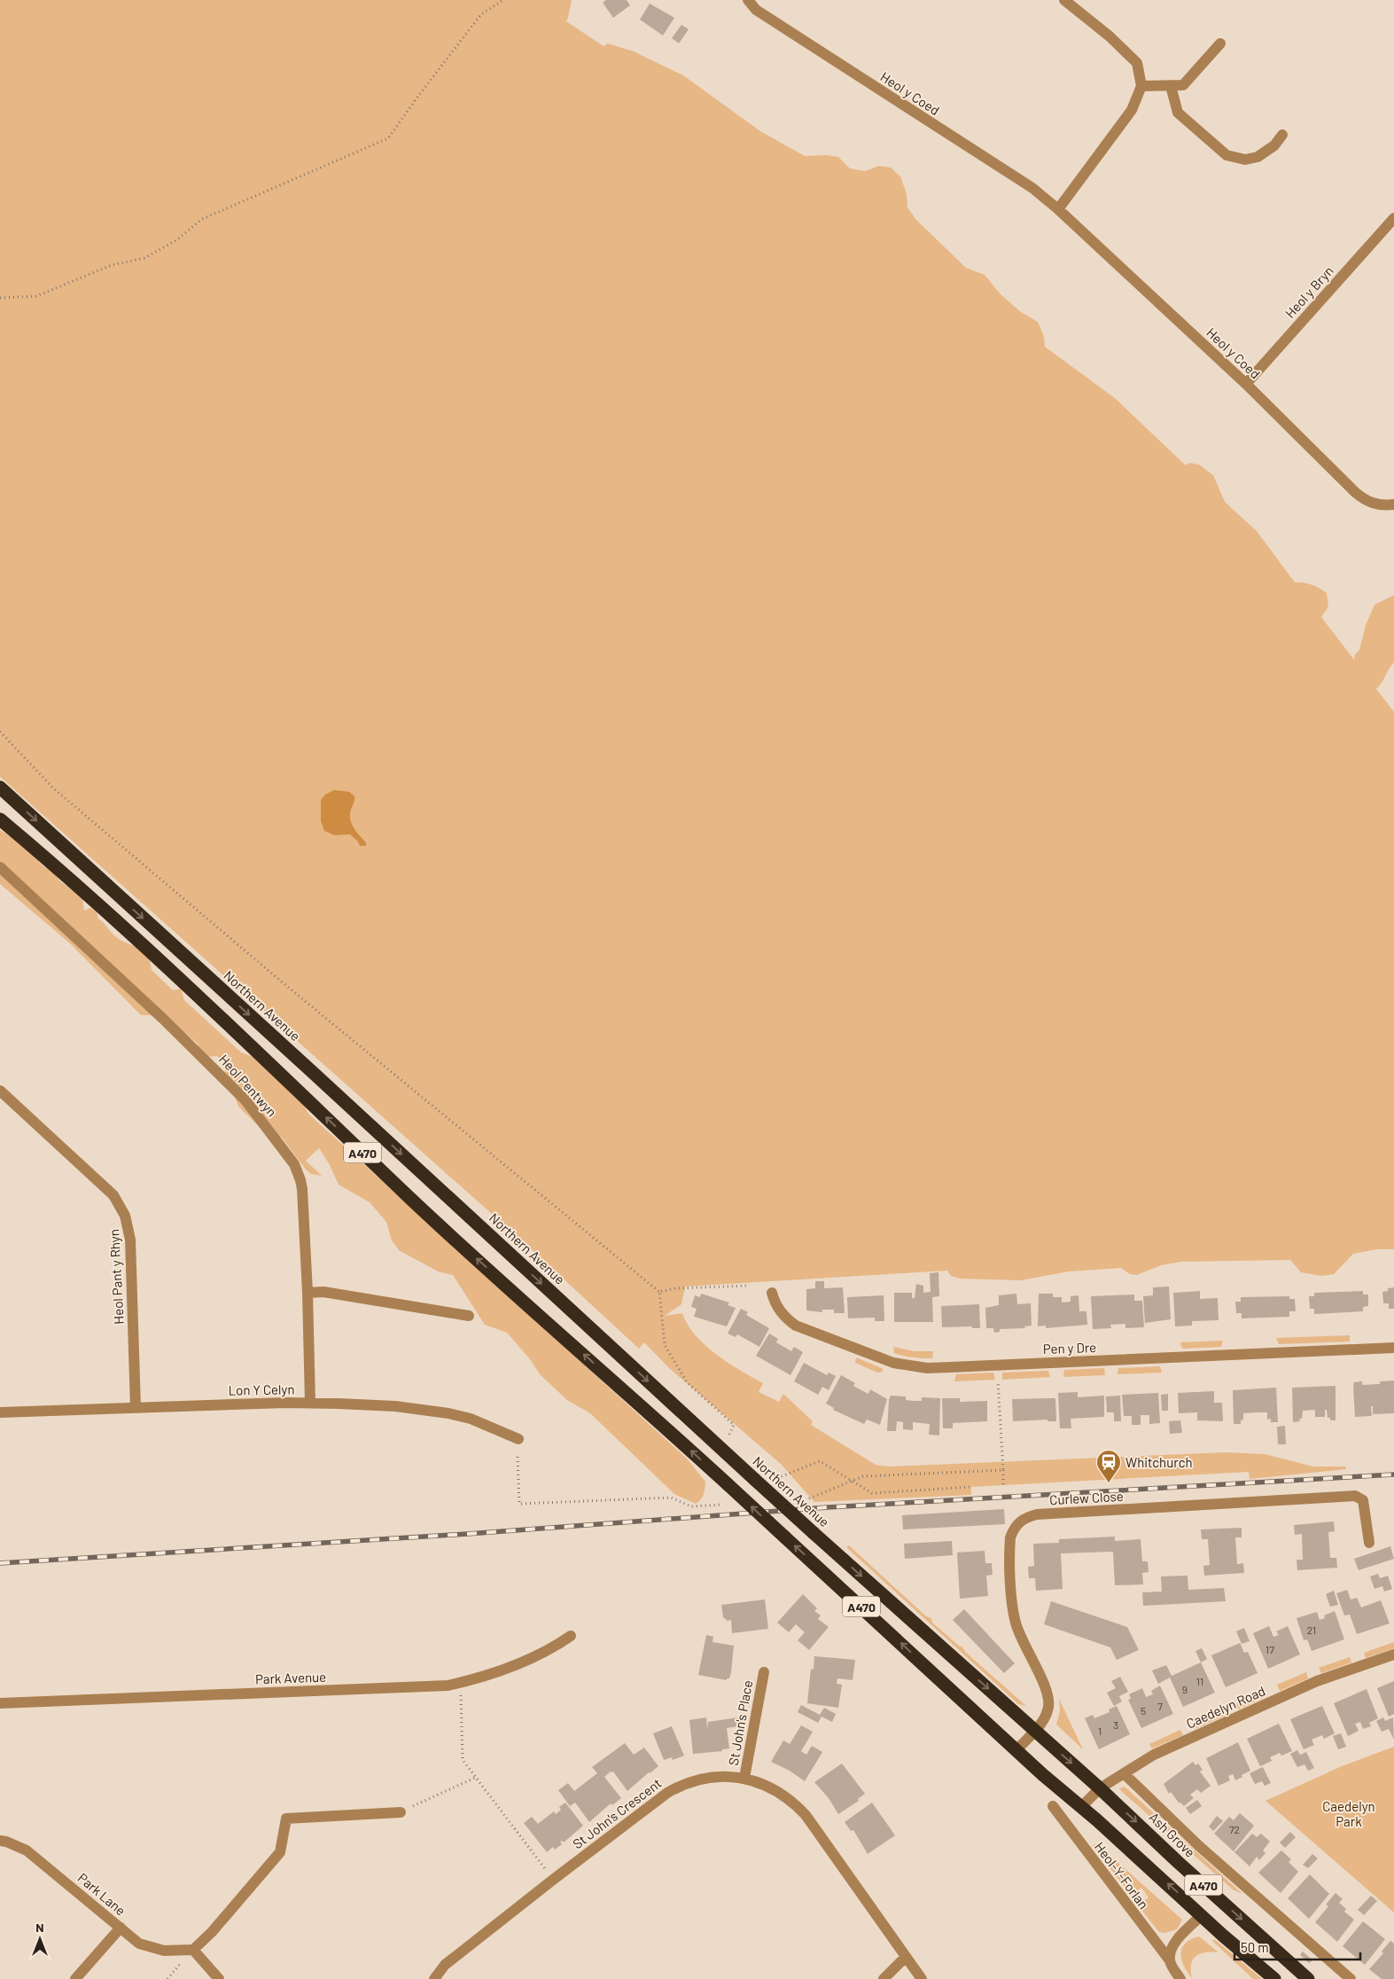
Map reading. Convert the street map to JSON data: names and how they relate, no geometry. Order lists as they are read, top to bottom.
{
  "streets": {
    "highway": ["Northern Avenue", "A470", "Ash Grove"],
    "street": [
      "Heol y Coed",
      "Heol y Bryn",
      "Heol Pentwyn",
      "Heol Pant y Rhyn",
      "Pen y Dre",
      "Lon Y Celyn",
      "Curlew Close",
      "Park Avenue",
      "Caedelyn Road",
      "St John's Place",
      "St John's Crescent",
      "Heol-Y-Forlan",
      "Park Lane"
    ]
  },
  "crossings": [
    ["Heol y Coed", "Heol y Bryn"],
    ["Northern Avenue", "Curlew Close"],
    ["Northern Avenue", "Ash Grove"],
    ["Heol Pentwyn", "Lon Y Celyn"],
    ["A470", "Curlew Close"],
    ["A470", "Caedelyn Road"],
    ["Heol Pant y Rhyn", "Lon Y Celyn"],
    ["Curlew Close", "Ash Grove"],
    ["Caedelyn Road", "Ash Grove"],
    ["St John's Place", "St John's Crescent"]
  ],
  "parks": ["Caedelyn Park"],
  "places": {
    "station": ["Whitchurch"]
  },
  "house_numbers": [
    "21",
    "17",
    "11",
    "9",
    "7",
    "5",
    "3",
    "1",
    "72"
  ],
  "scale_bar": "50 m",
  "north": "top"
}
